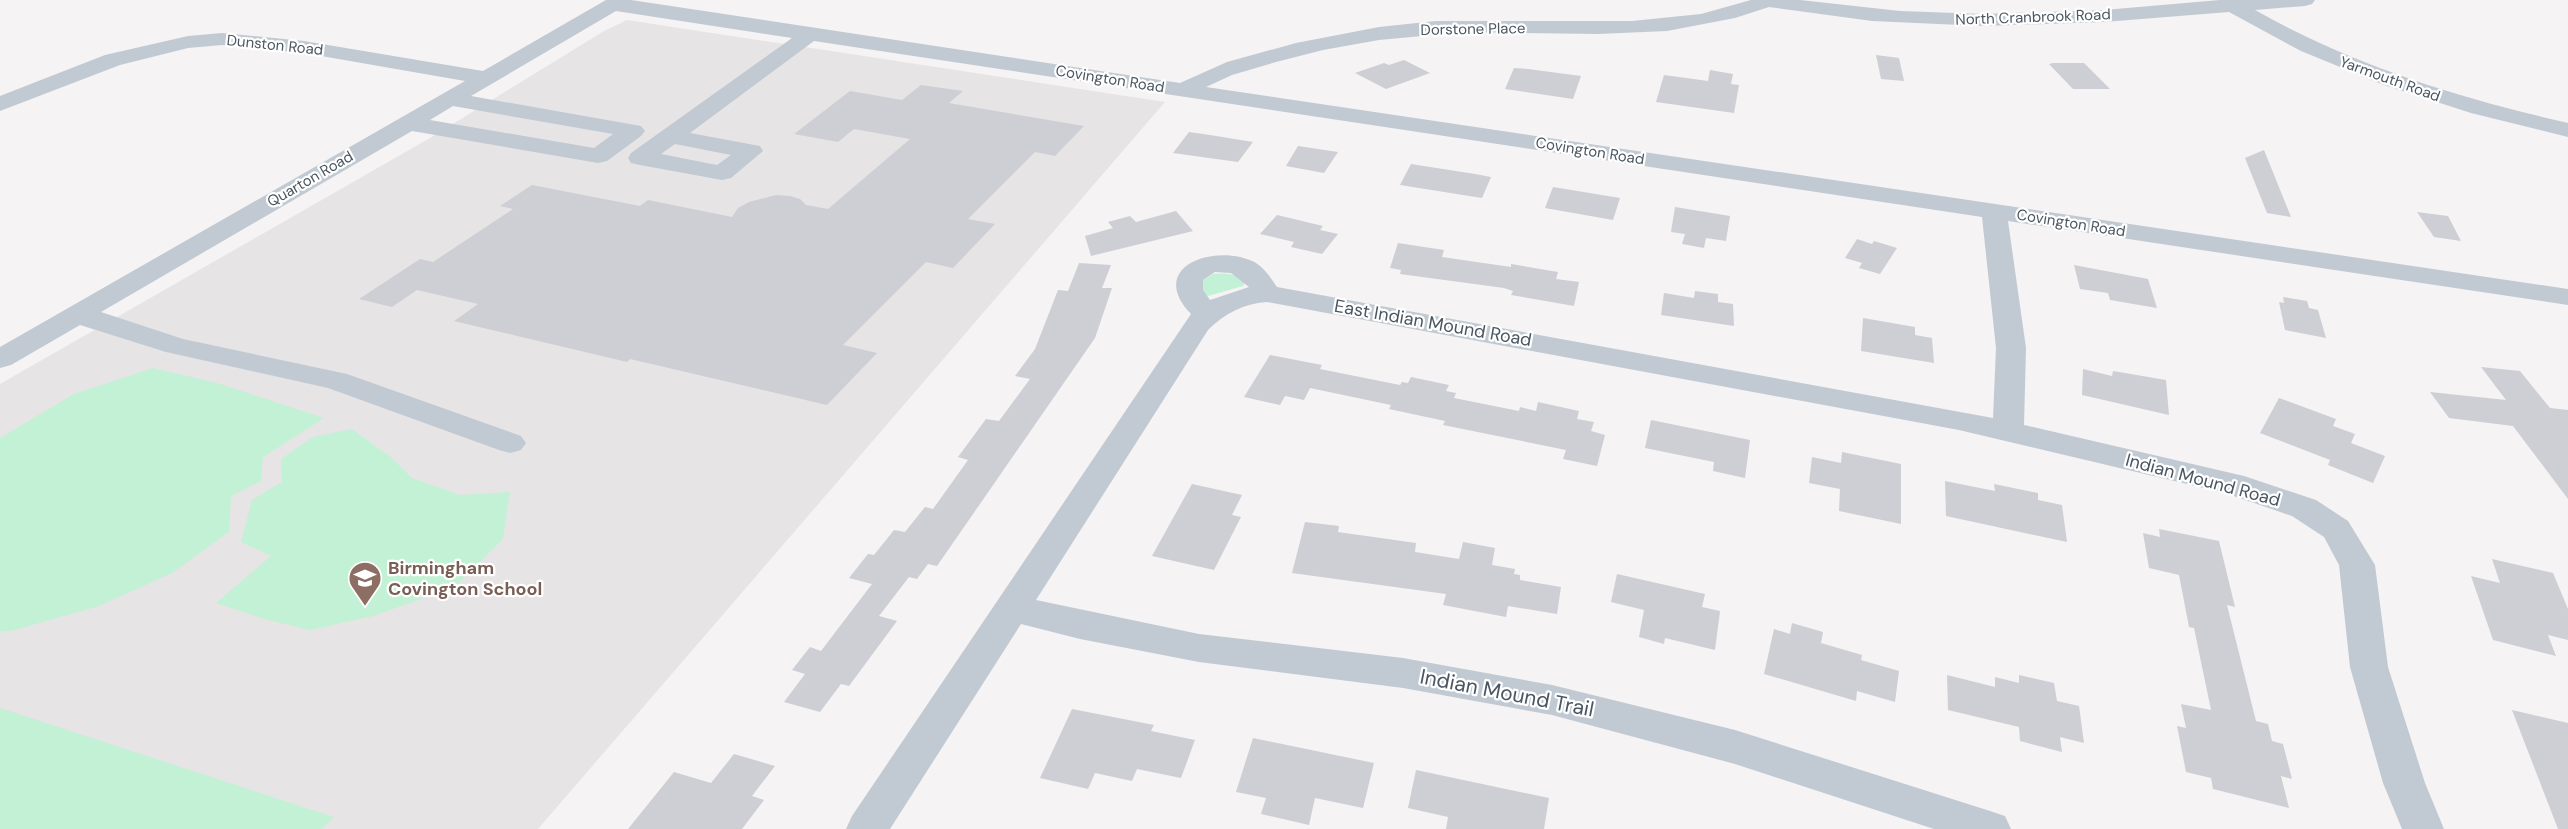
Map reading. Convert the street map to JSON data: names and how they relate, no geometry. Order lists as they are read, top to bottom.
{
  "streets": {
    "street": [
      "North Cranbrook Road",
      "Dorstone Place",
      "Dunston Road",
      "Covington Road",
      "Yarmouth Road",
      "Quarton Road",
      "East Indian Mound Road",
      "Indian Mound Road",
      "Indian Mound Trail"
    ]
  },
  "crossings": [
    ["North Cranbrook Road", "Dorstone Place"],
    ["North Cranbrook Road", "Yarmouth Road"],
    ["Dorstone Place", "Covington Road"],
    ["Dunston Road", "Quarton Road"],
    ["Covington Road", "Quarton Road"],
    ["East Indian Mound Road", "Indian Mound Road"],
    ["East Indian Mound Road", "Indian Mound Trail"]
  ],
  "places": {
    "school or university": ["Birmingham Covington School"]
  }
}
